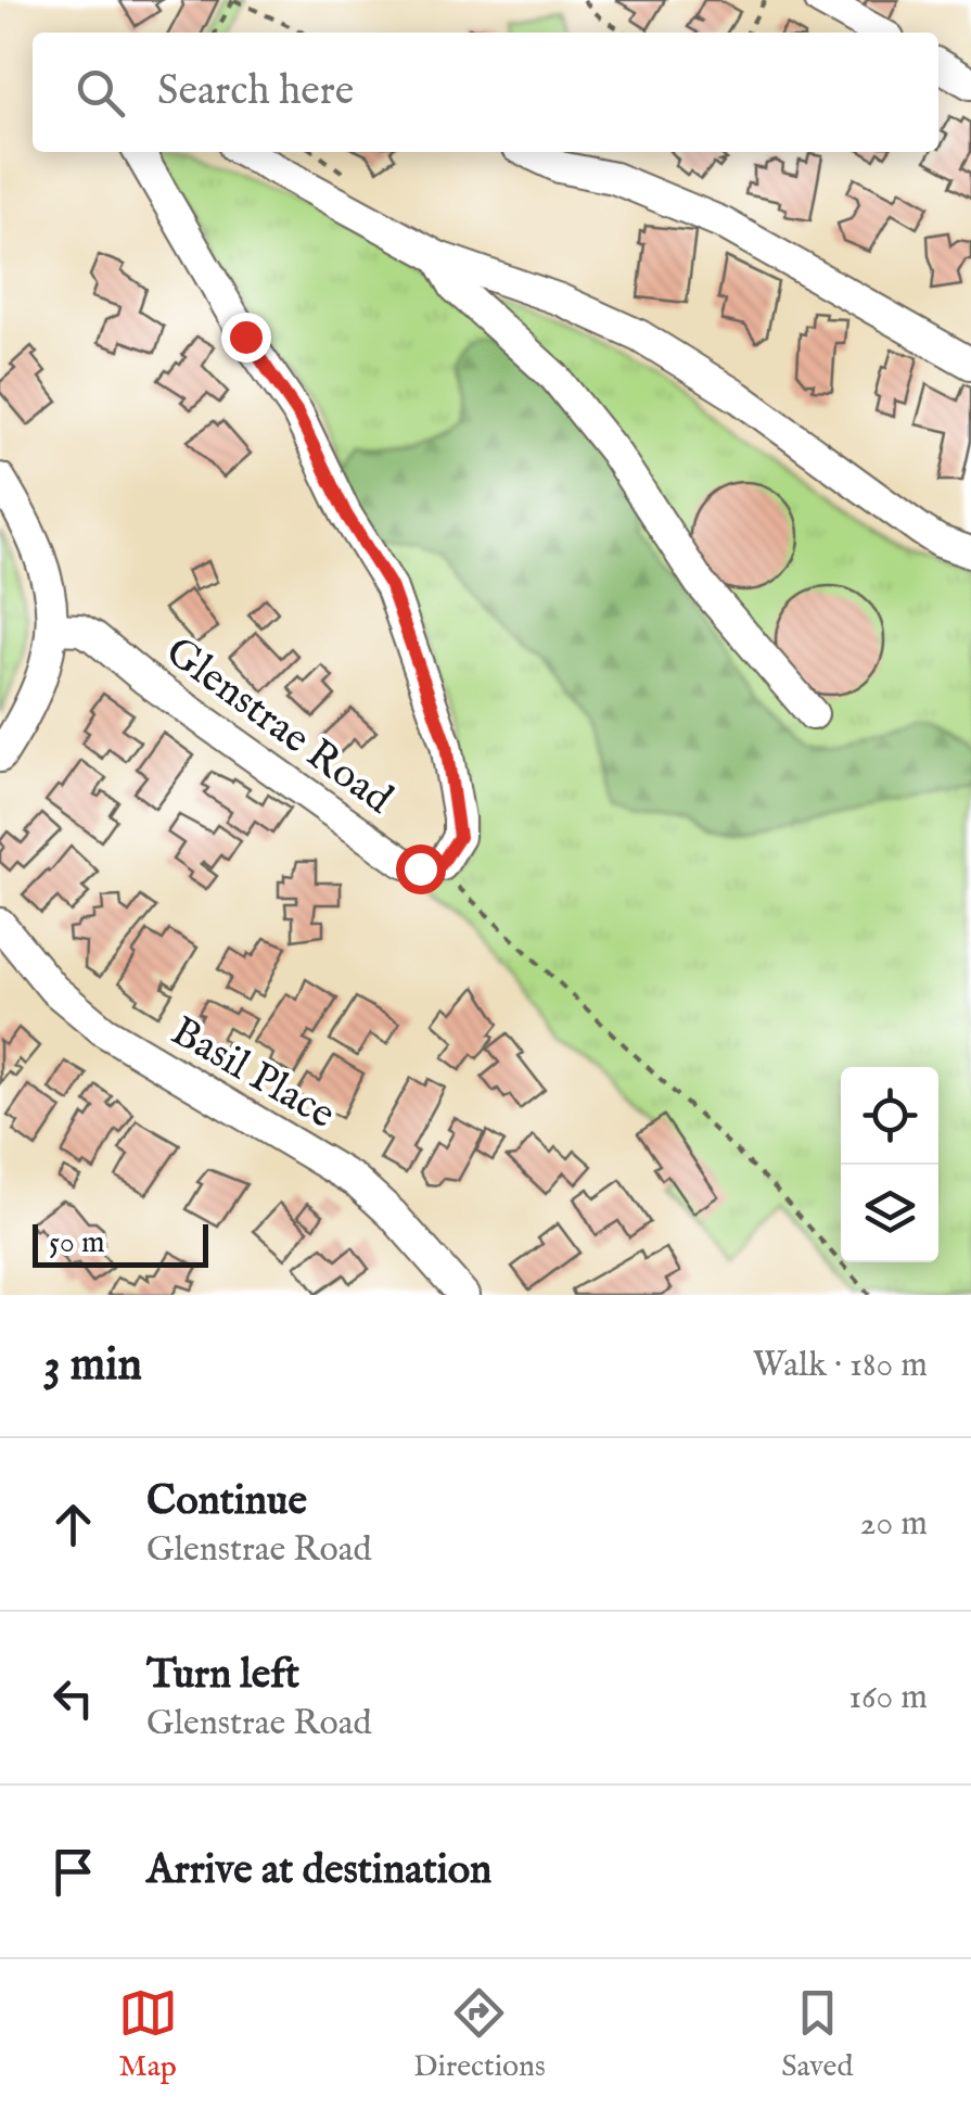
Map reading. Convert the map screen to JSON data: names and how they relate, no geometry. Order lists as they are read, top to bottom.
{
  "streets": {
    "street": ["Glenstrae Road", "Basil Place"]
  },
  "scale_bar": "50 m",
  "page": {
    "search": "Search here",
    "scale": "50 m",
    "heading": ["3 min", "Walk · 180 m"],
    "list": [
      ["Continue", "Glenstrae Road", "20 m"],
      ["Turn left", "Glenstrae Road", "160 m"],
      "Arrive at destination"
    ],
    "nav": ["Map", "Directions", "Saved"]
  }
}
